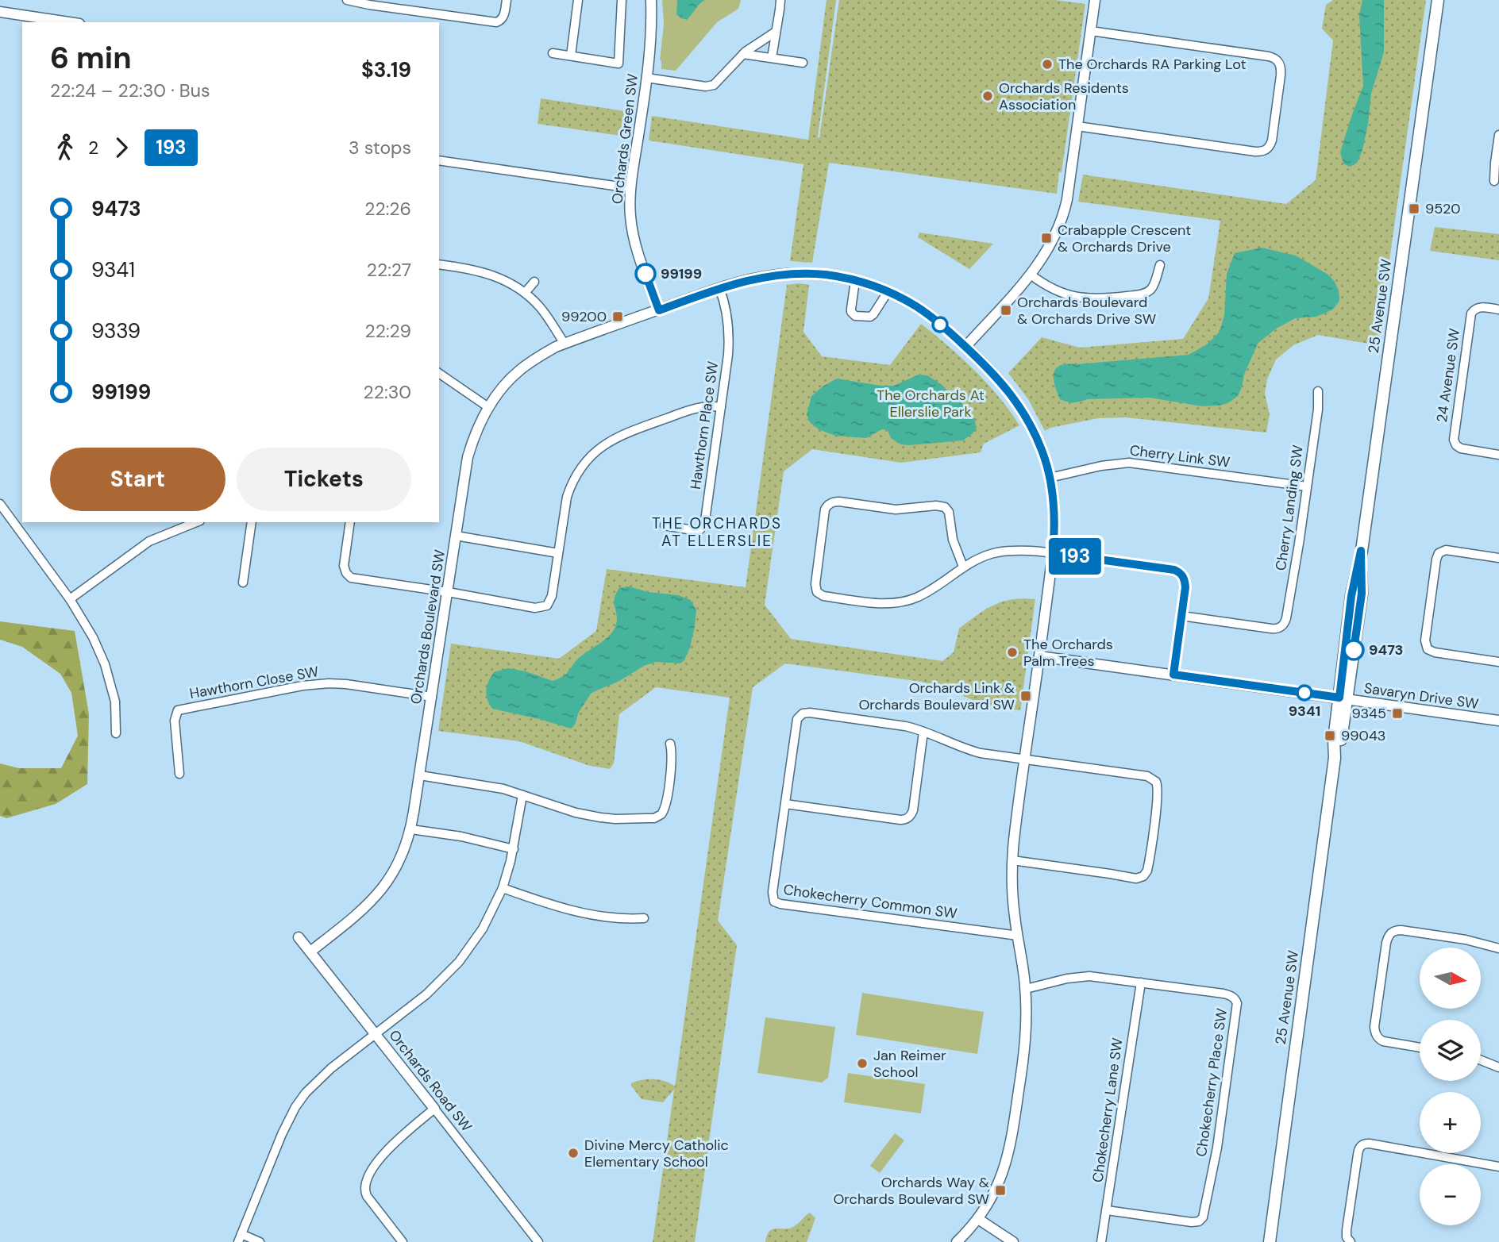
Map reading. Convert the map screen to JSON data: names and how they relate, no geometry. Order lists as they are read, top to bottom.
{
  "streets": {
    "main road": ["25 Avenue SW"],
    "street": [
      "Orchards Green SW",
      "24 Avenue SW",
      "Hawthorn Place SW",
      "Cherry Link SW",
      "Cherry Landing SW",
      "Orchards Boulevard SW",
      "Hawthorn Close SW",
      "Savaryn Drive SW",
      "Chokecherry Common SW",
      "Orchards Road SW",
      "Chokecherry Place SW",
      "Chokecherry Lane SW"
    ]
  },
  "crossings": [
    ["Orchards Green SW", "Orchards Boulevard SW"],
    ["25 Avenue SW", "Savaryn Drive SW"],
    ["Hawthorn Place SW", "Orchards Boulevard SW"],
    ["Cherry Link SW", "Cherry Landing SW"],
    ["Cherry Link SW", "Orchards Boulevard SW"],
    ["Orchards Boulevard SW", "Hawthorn Close SW"],
    ["Orchards Boulevard SW", "Savaryn Drive SW"],
    ["Orchards Boulevard SW", "Chokecherry Common SW"],
    ["Orchards Boulevard SW", "Orchards Road SW"],
    ["Orchards Boulevard SW", "Chokecherry Place SW"],
    ["Chokecherry Place SW", "Chokecherry Lane SW"]
  ],
  "districts": ["THE ORCHARDS AT ELLERSLIE"],
  "parks": ["The Orchards At Ellerslie Park"],
  "places": {
    "other": [
      "The Orchards RA Parking Lot",
      "Orchards Residents Association",
      "99199",
      "9473",
      "The Orchards Palm Trees",
      "9341",
      "Jan Reimer School",
      "Divine Mercy Catholic Elementary School"
    ],
    "transit": [
      "9520",
      "Crabapple Crescent & Orchards Drive",
      "Orchards Boulevard & Orchards Drive SW",
      "99200",
      "Orchards Link & Orchards Boulevard SW",
      "9345",
      "99043",
      "Orchards Way & Orchards Boulevard SW"
    ]
  },
  "lines": ["bus line 193"],
  "north": "right",
  "page": {
    "on_map": "193",
    "heading": ["6 min", "22:24 – 22:30 · Bus", "$3.19"],
    "legs": ["2", "193", "3 stops"],
    "list": [
      {
        "name": "9473",
        "value": "22:26"
      },
      {
        "name": "9341",
        "value": "22:27"
      },
      {
        "name": "9339",
        "value": "22:29"
      },
      {
        "name": "99199",
        "value": "22:30"
      }
    ],
    "buttons": ["Start", "Tickets"],
    "map_buttons": ["+", "−"]
  }
}
